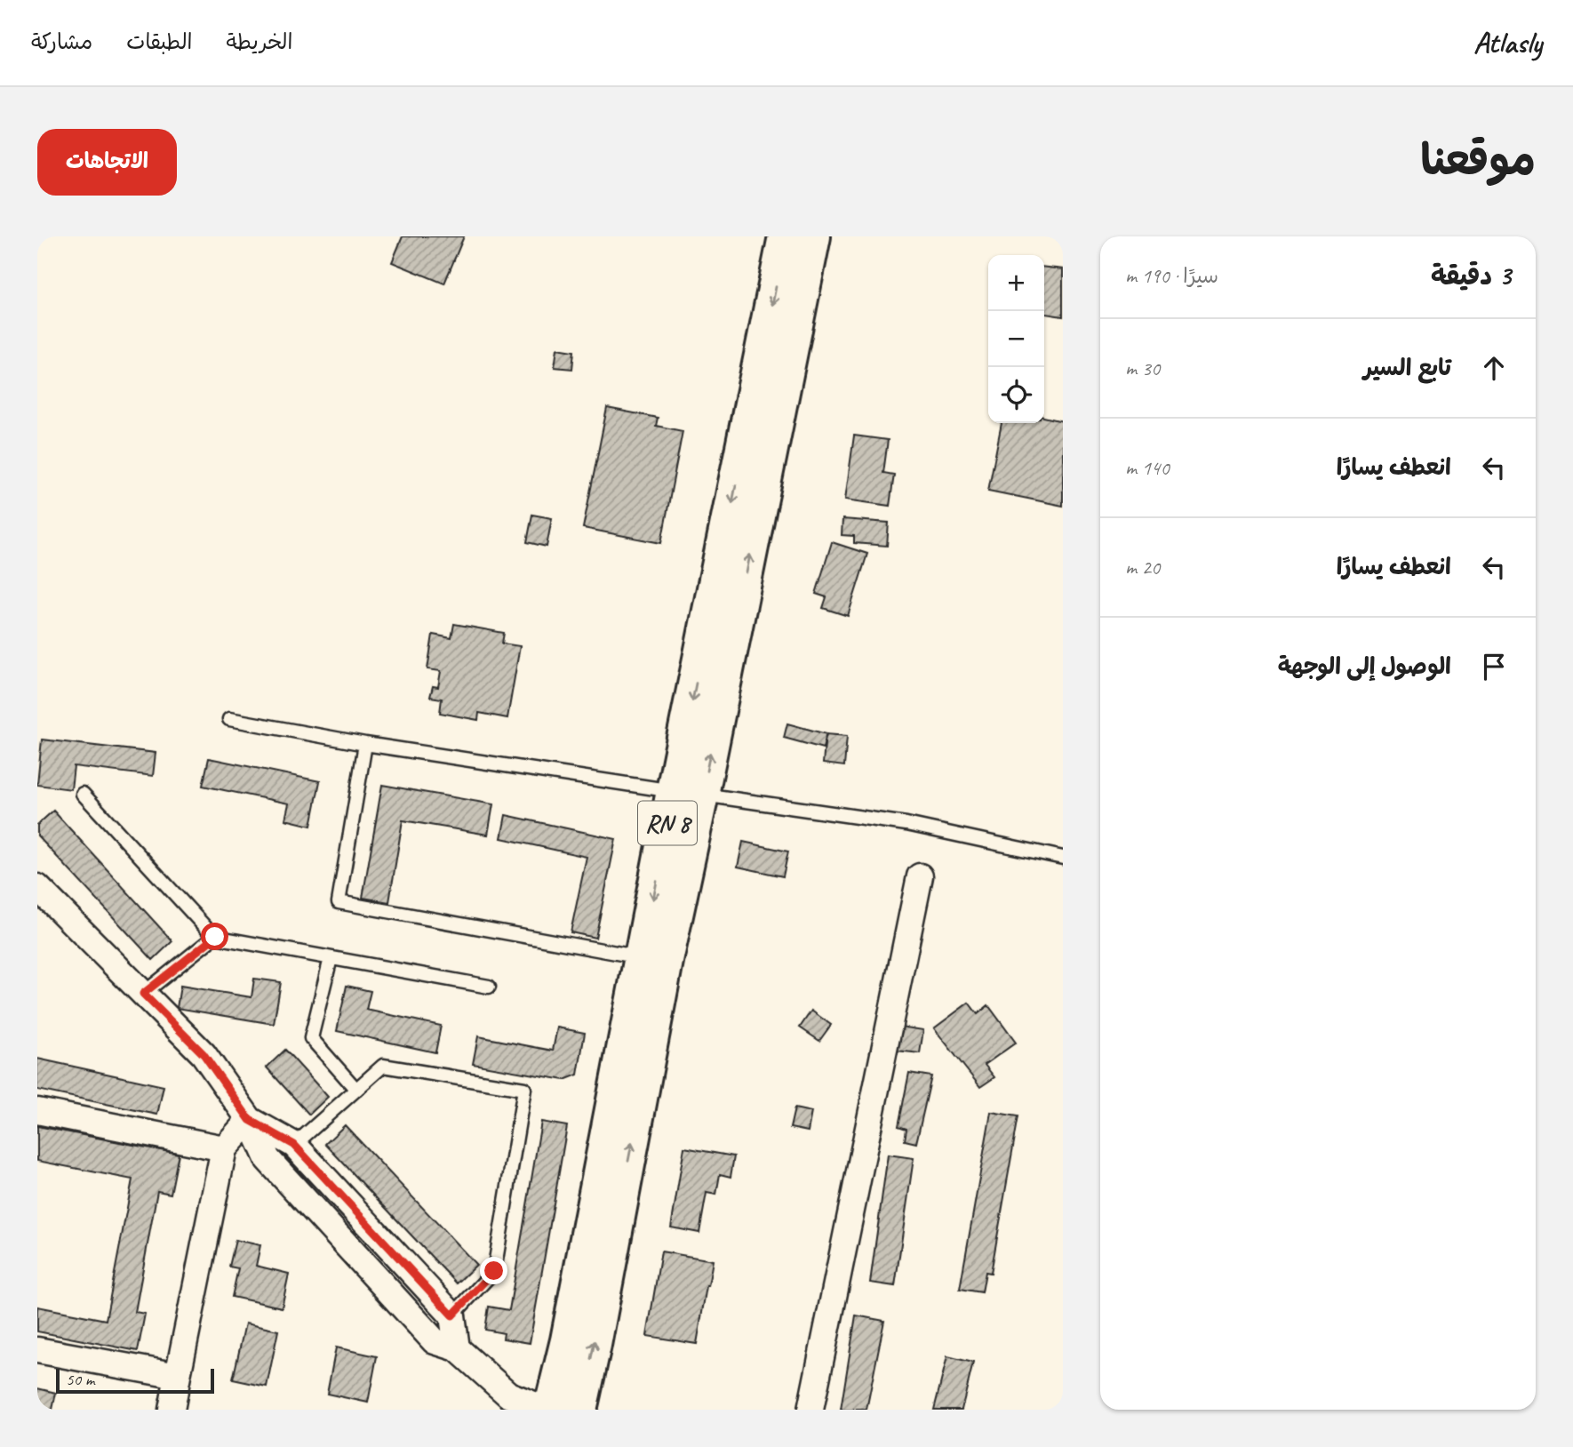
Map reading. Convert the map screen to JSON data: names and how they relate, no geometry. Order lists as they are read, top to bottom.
{
  "streets": {
    "main road": ["RN 8"]
  },
  "scale_bar": "50 m",
  "page": {
    "header": "Atlasly",
    "nav": ["الخريطة", "الطبقات", "مشاركة"],
    "title": "موقعنا",
    "buttons": "الاتجاهات",
    "heading": ["3 دقيقة", "سيرًا · 190 m"],
    "map_buttons": ["+", "−"],
    "list": [
      ["تابع السير", "30 m"],
      ["انعطف يسارًا", "140 m"],
      ["انعطف يسارًا", "20 m"],
      "الوصول إلى الوجهة"
    ],
    "scale": "50 m"
  }
}
